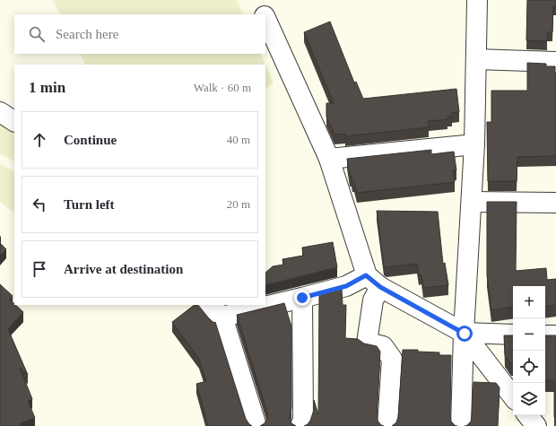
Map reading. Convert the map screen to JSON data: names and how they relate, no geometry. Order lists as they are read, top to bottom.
{
  "page": {
    "search": "Search here",
    "heading": ["1 min", "Walk · 60 m"],
    "list": [
      ["Continue", "40 m"],
      ["Turn left", "20 m"],
      "Arrive at destination"
    ],
    "map_buttons": ["+", "−"]
  }
}
